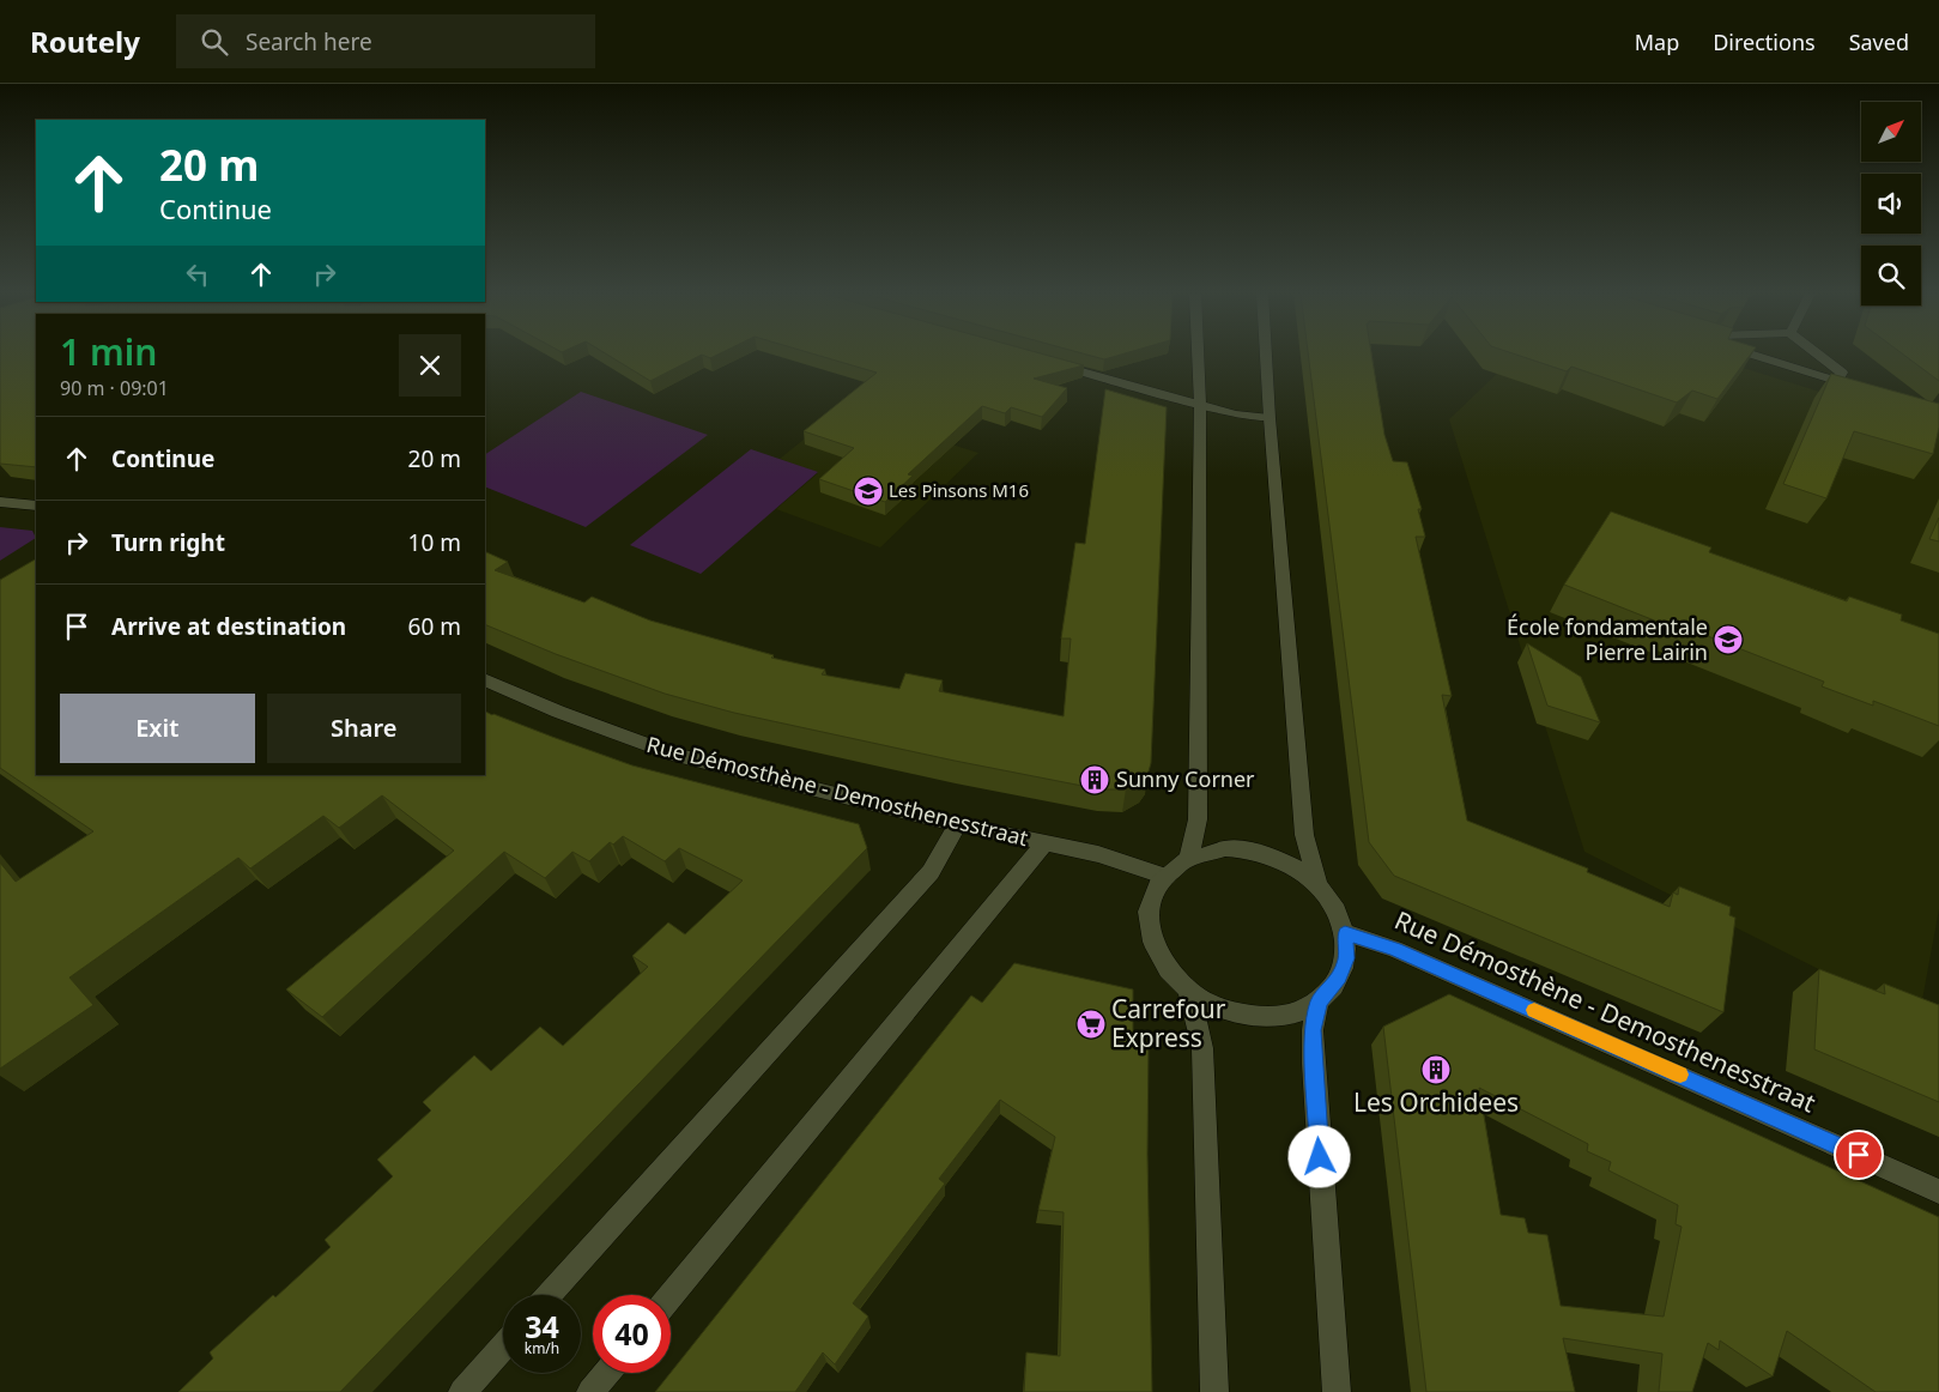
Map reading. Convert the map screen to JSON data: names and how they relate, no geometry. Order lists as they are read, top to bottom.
{
  "streets": {
    "street": ["Rue Démosthène - Demosthenesstraat"]
  },
  "places": {
    "school or university": ["Les Pinsons M16", "École fondamentale Pierre Lairin"],
    "building": ["Sunny Corner", "Les Orchidees"],
    "supermarket": ["Carrefour Express"]
  },
  "north": "top right",
  "page": {
    "header": "Routely",
    "search": "Search here",
    "nav": ["Map", "Directions", "Saved"],
    "turn": ["20 m", "Continue"],
    "heading": ["1 min", "90 m · 09:01"],
    "list": [
      {
        "name": "Continue",
        "value": "20 m"
      },
      {
        "name": "Turn right",
        "value": "10 m"
      },
      {
        "name": "Arrive at destination",
        "value": "60 m"
      }
    ],
    "buttons": ["Exit", "Share"],
    "speed": "34 km/h",
    "limit": "40"
  }
}
